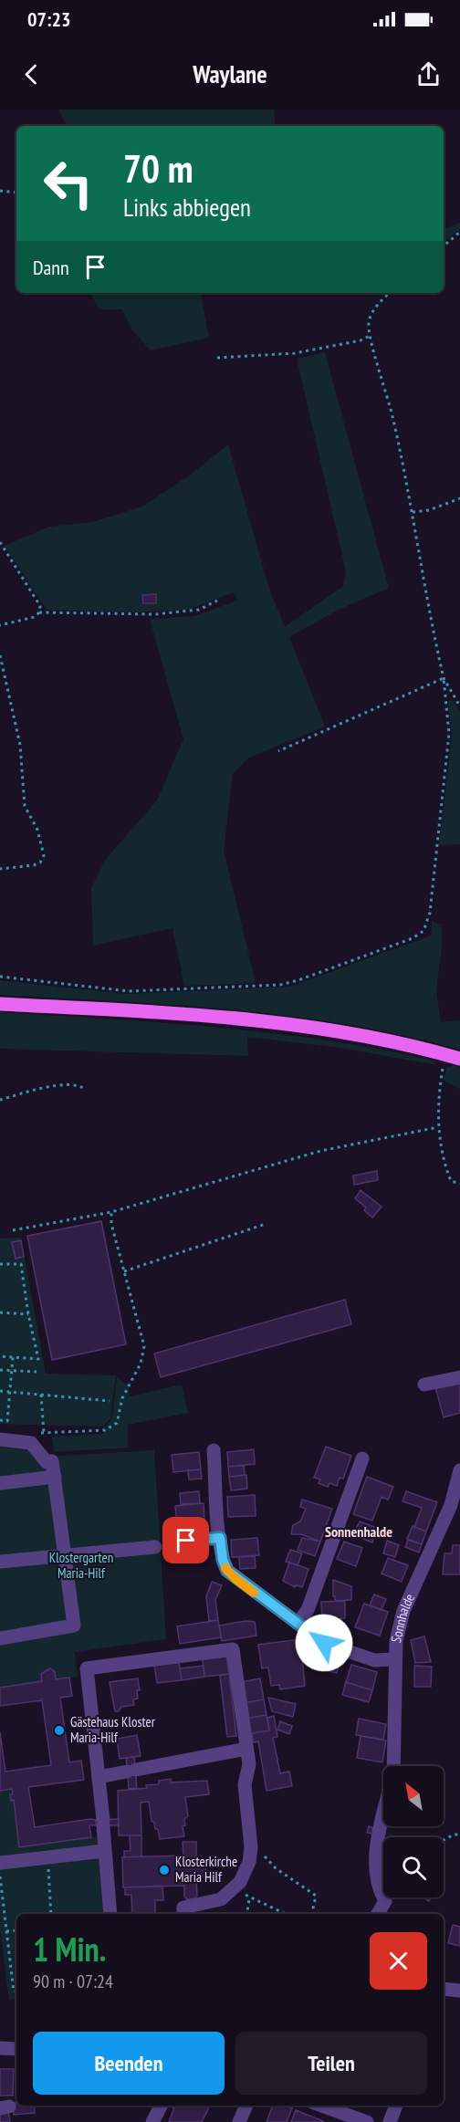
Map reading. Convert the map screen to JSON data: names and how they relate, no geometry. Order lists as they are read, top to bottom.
{
  "streets": {
    "street": ["Sonnhalde"]
  },
  "districts": ["Sonnenhalde"],
  "parks": ["Klostergarten Maria-Hilf"],
  "places": ["Gästehaus Kloster Maria-Hilf", "Klosterkirche Maria Hilf"],
  "north": "top left",
  "page": {
    "status": "07:23",
    "header": "Waylane",
    "turn": ["70 m", "Links abbiegen"],
    "then": "Dann",
    "heading": ["1 Min.", "90 m · 07:24"],
    "buttons": ["Beenden", "Teilen"]
  }
}
